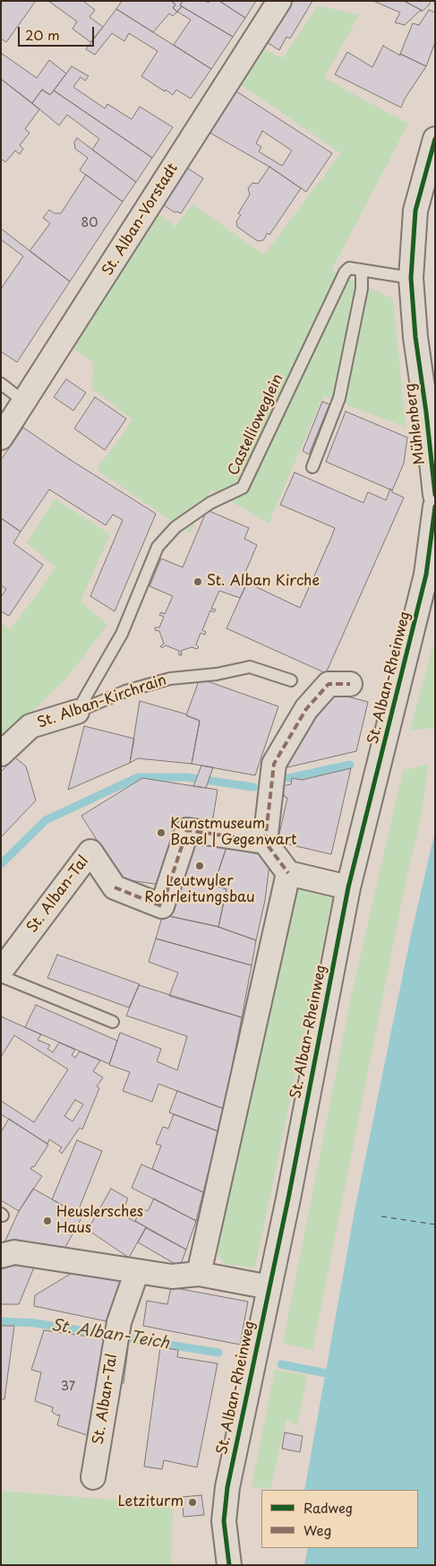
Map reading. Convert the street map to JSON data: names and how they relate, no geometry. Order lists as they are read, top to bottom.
{
  "streets": {
    "street": [
      "St. Alban-Vorstadt",
      "Mühlenberg",
      "St. Alban-Rheinweg",
      "St. Alban-Kirchrain",
      "St. Alban-Tal"
    ],
    "lane": ["Castellioweglein"]
  },
  "crossings": [
    ["Mühlenberg", "Castellioweglein"],
    ["Castellioweglein", "St. Alban-Kirchrain"]
  ],
  "water": ["St. Alban-Teich"],
  "places": [
    "St. Alban Kirche",
    "Kunstmuseum Basel | Gegenwart",
    "Leutwyler Rohrleitungsbau",
    "Heuslersches Haus",
    "Letziturm"
  ],
  "house_numbers": ["80", "37"],
  "legend": ["Radweg", "Weg"],
  "scale_bar": "20 m"
}
